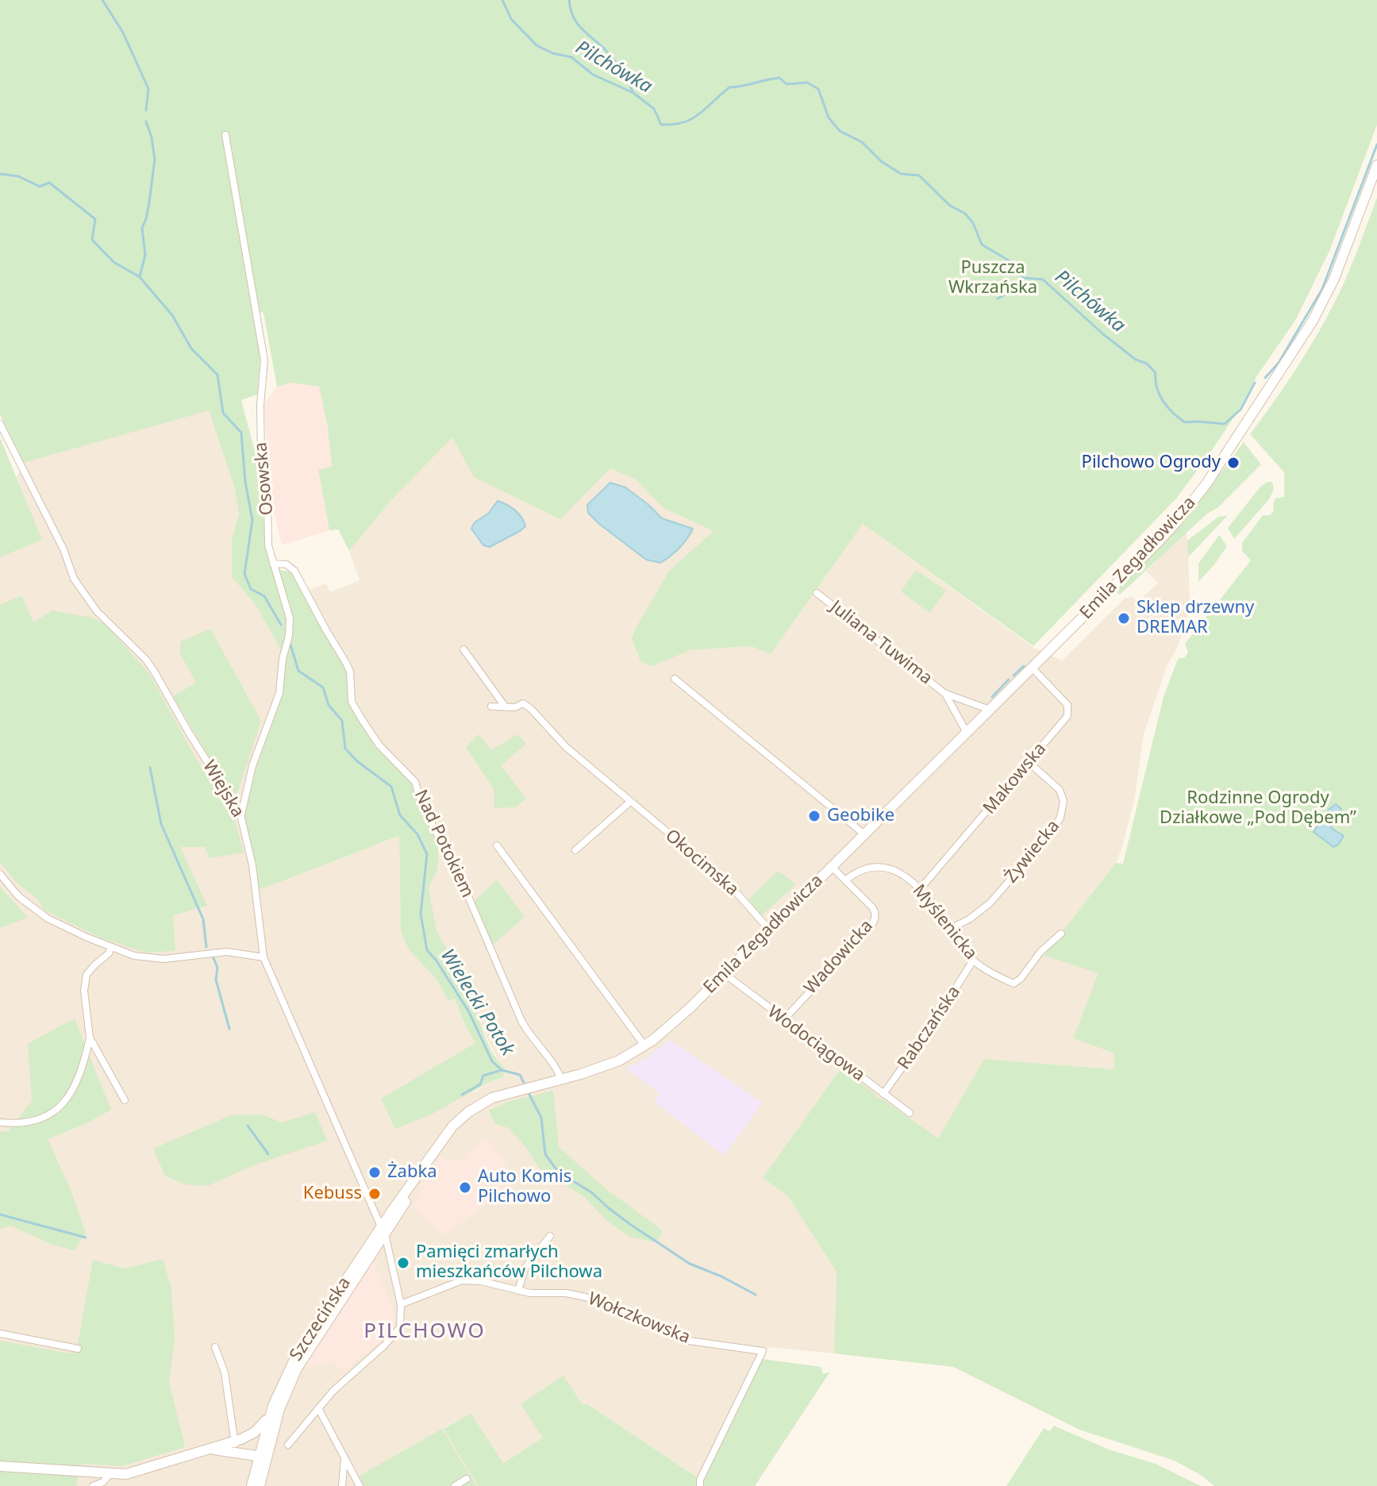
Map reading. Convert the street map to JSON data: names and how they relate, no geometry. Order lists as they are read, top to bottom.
{
  "streets": {
    "main road": ["Emila Zegadłowicza", "Szczecińska"],
    "street": [
      "Osowska",
      "Juliana Tuwima",
      "Makowska",
      "Wiejska",
      "Nad Potokiem",
      "Żywiecka",
      "Okocimska",
      "Myślenicka",
      "Wadowicka",
      "Rabczańska",
      "Wodociągowa",
      "Wołczkowska"
    ]
  },
  "crossings": [
    ["Osowska", "Wiejska"],
    ["Osowska", "Nad Potokiem"],
    ["Emila Zegadłowicza", "Juliana Tuwima"],
    ["Emila Zegadłowicza", "Makowska"],
    ["Emila Zegadłowicza", "Okocimska"],
    ["Emila Zegadłowicza", "Wadowicka"],
    ["Emila Zegadłowicza", "Wodociągowa"],
    ["Emila Zegadłowicza", "Szczecińska"],
    ["Makowska", "Żywiecka"],
    ["Makowska", "Myślenicka"],
    ["Wiejska", "Wołczkowska"],
    ["Wiejska", "Szczecińska"],
    ["Nad Potokiem", "Szczecińska"],
    ["Żywiecka", "Myślenicka"],
    ["Myślenicka", "Wadowicka"],
    ["Myślenicka", "Rabczańska"],
    ["Wadowicka", "Wodociągowa"],
    ["Rabczańska", "Wodociągowa"]
  ],
  "districts": ["PILCHOWO"],
  "water": ["Pilchówka", "Wielecki Potok"],
  "parks": ["Puszcza Wkrzańska", "Rodzinne Ogrody Działkowe „Pod Dębem”"],
  "places": [
    "Pilchowo Ogrody",
    "Sklep drzewny DREMAR",
    "Geobike",
    "Żabka",
    "Auto Komis Pilchowo",
    "Kebuss",
    "Pamięci zmarłych mieszkańców Pilchowa"
  ]
}
